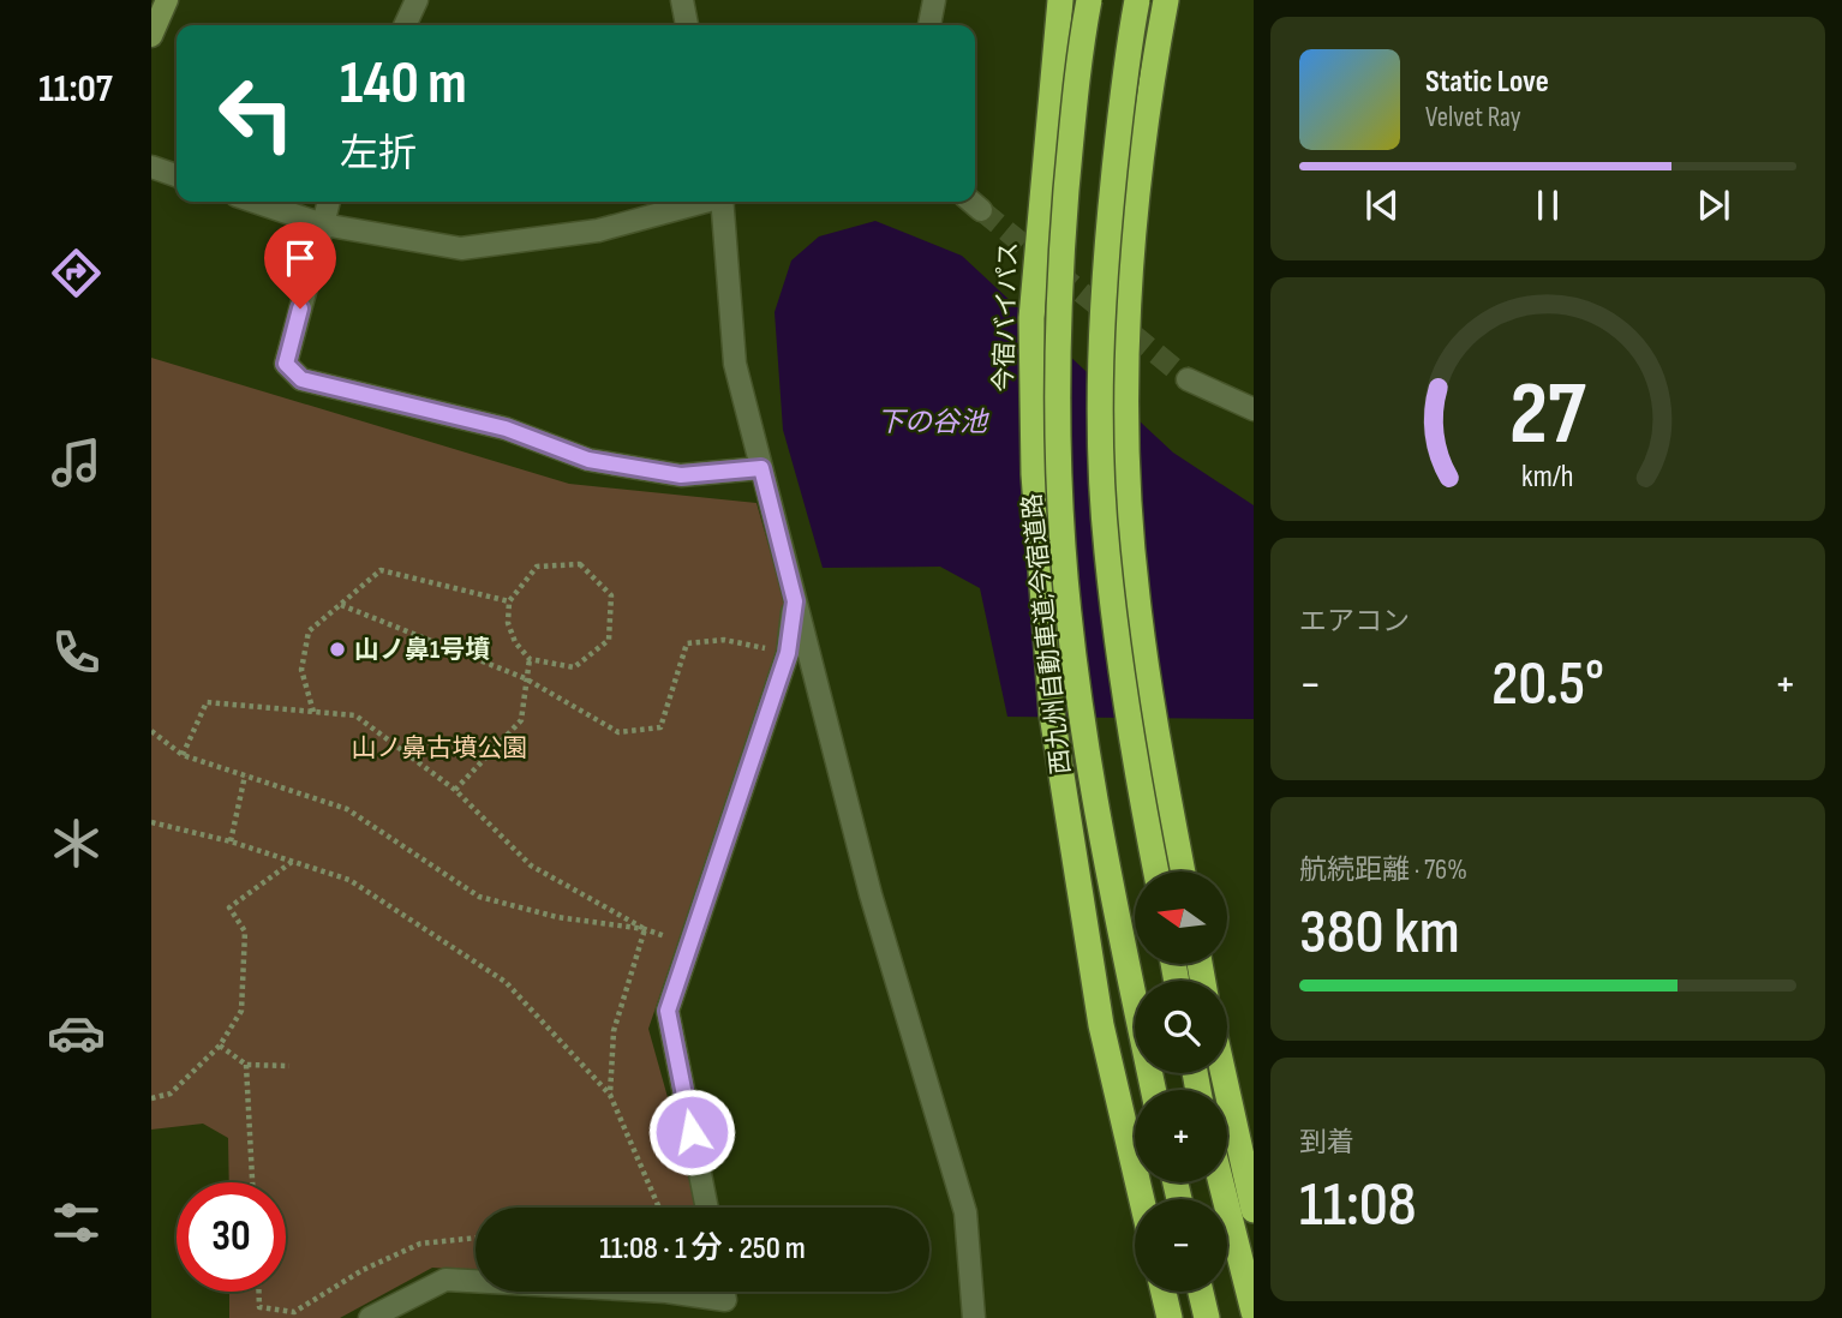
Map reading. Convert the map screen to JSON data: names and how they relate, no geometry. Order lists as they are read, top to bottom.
{
  "streets": {
    "highway": ["今宿バイパス", "西九州自動車道;今宿道路"]
  },
  "water": ["下の谷池"],
  "parks": ["山ノ鼻古墳公園"],
  "places": ["山ノ鼻1号墳"],
  "north": "left",
  "page": {
    "tabs": "11:07",
    "turn": ["140 m", "左折"],
    "song": ["Static Love", "Velvet Ray"],
    "tile": [
      "エアコン",
      ["航続距離 · 76%", "380 km"],
      ["到着", "11:08"]
    ],
    "heat": ["−", "20.5°", "+"],
    "map_buttons": ["+", "−"],
    "limit": "30",
    "trip": "11:08 · 1 分 · 250 m",
    "gauge": ["27", "km/h"]
  }
}
